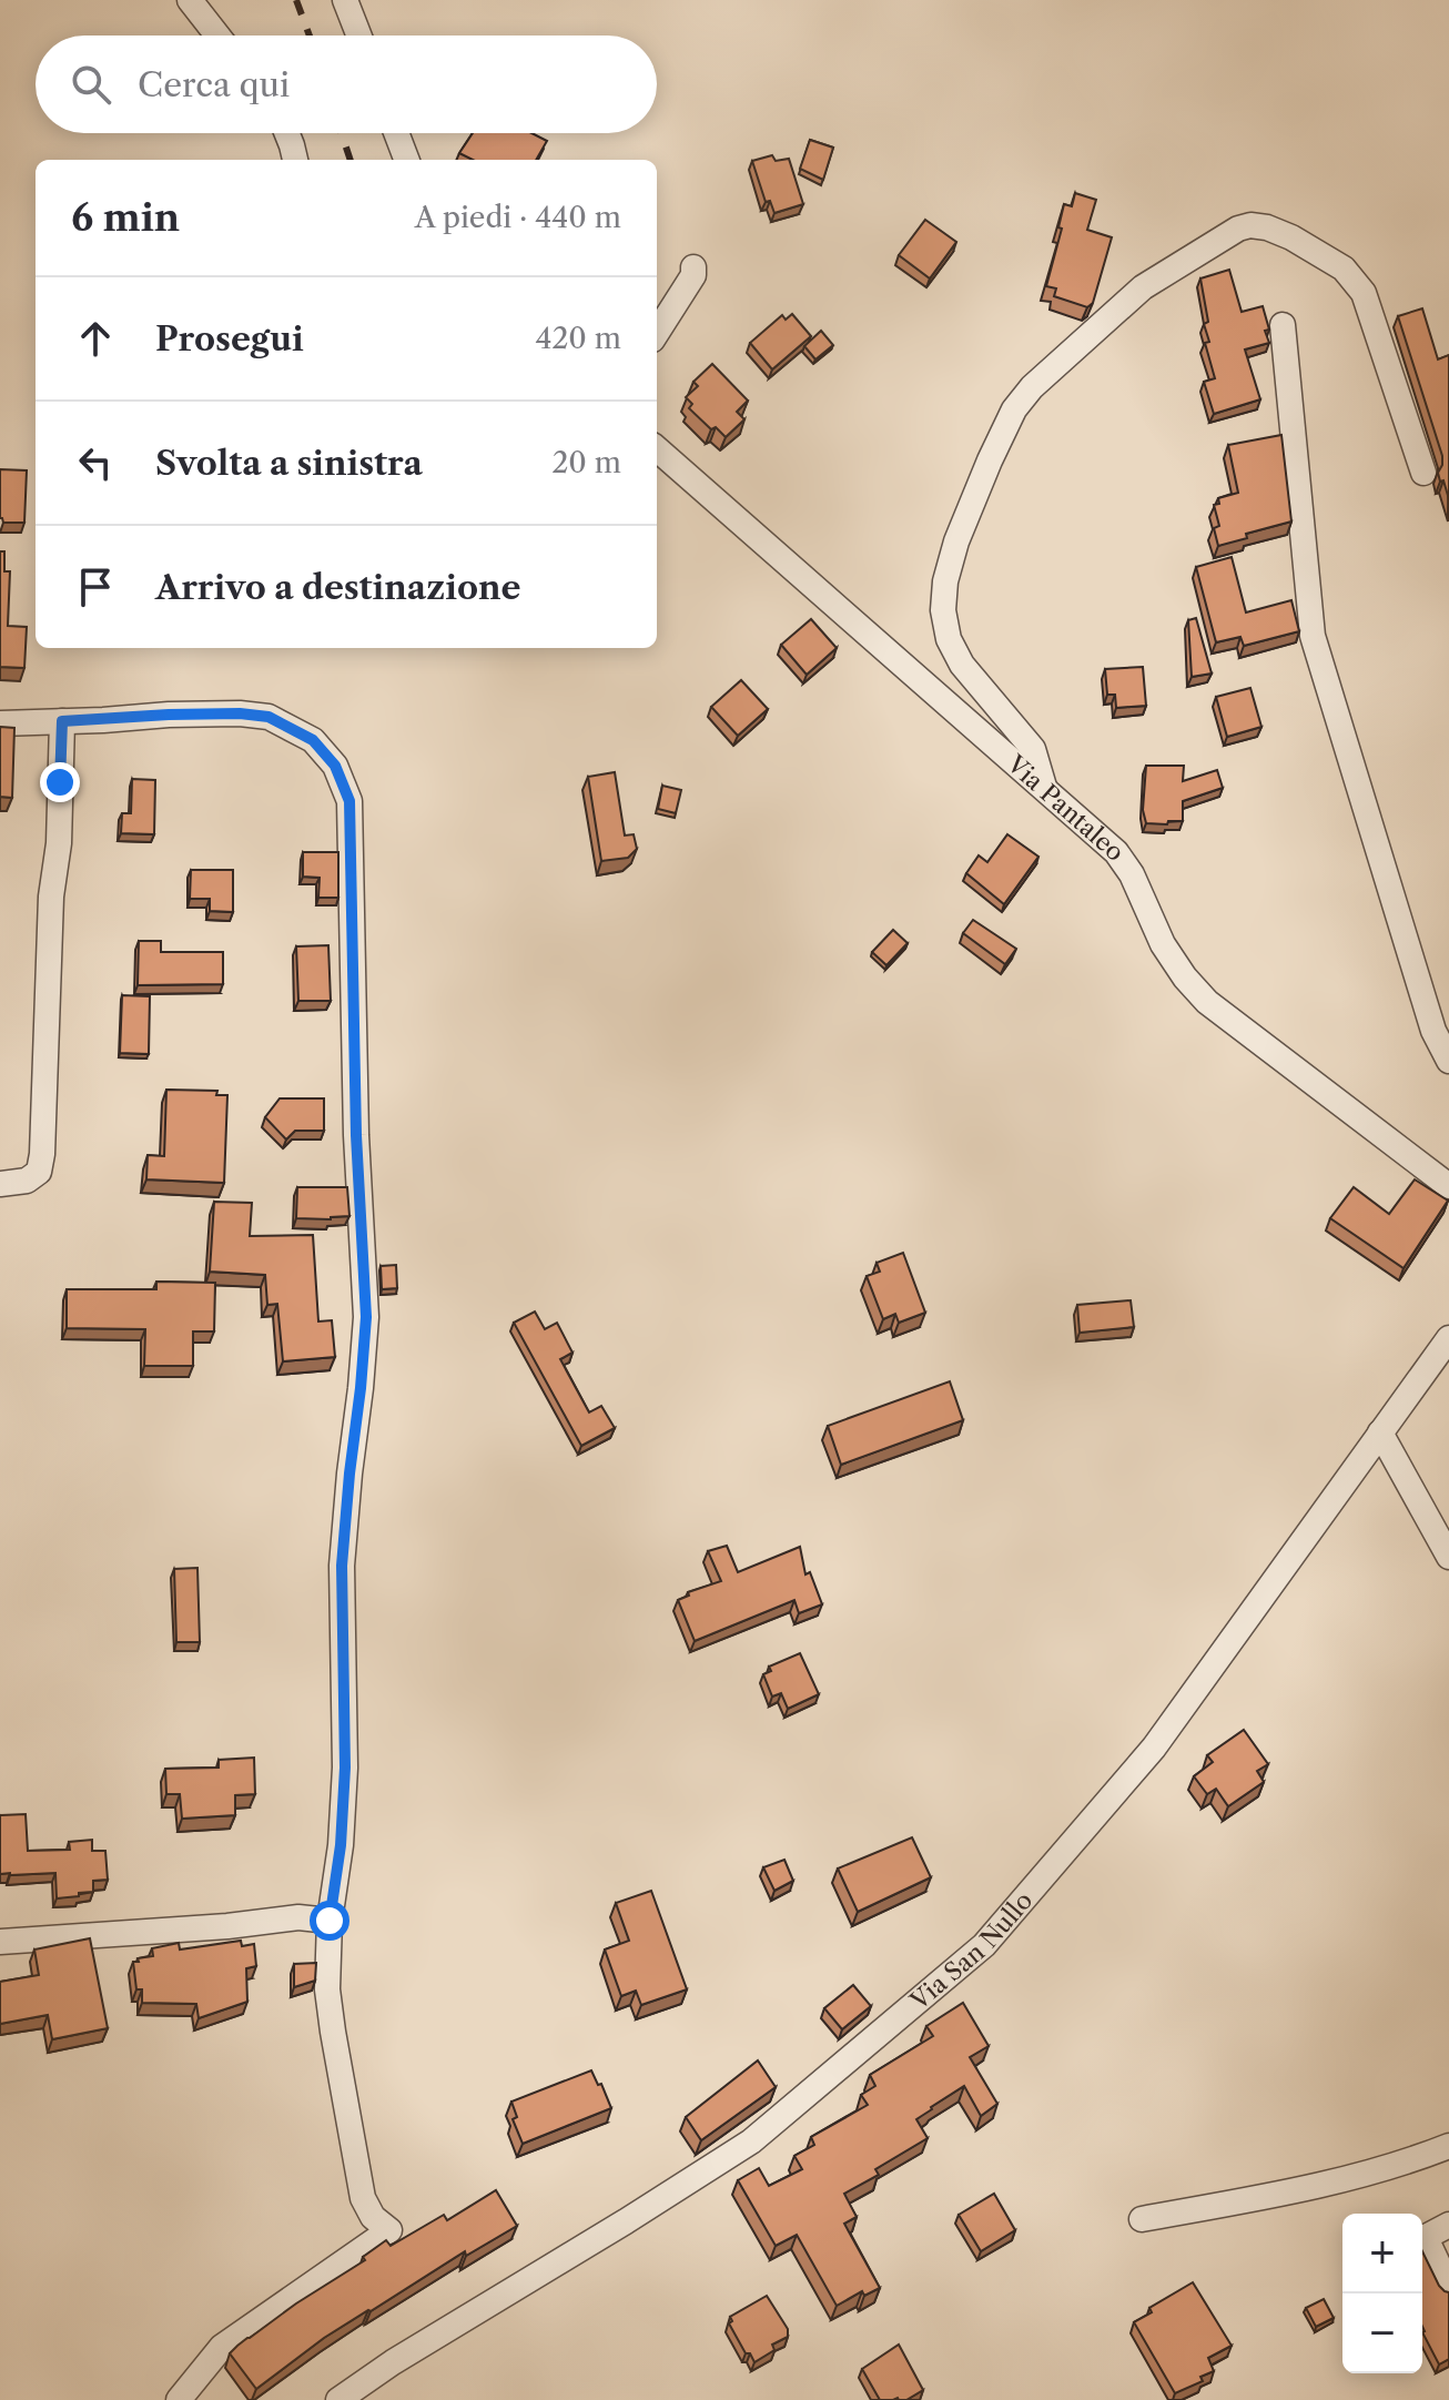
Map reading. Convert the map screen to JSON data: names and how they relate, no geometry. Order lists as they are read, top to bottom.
{
  "streets": {
    "street": ["Via Pantaleo", "Via San Nullo"]
  },
  "page": {
    "search": "Cerca qui",
    "heading": ["6 min", "A piedi · 440 m"],
    "list": [
      ["Prosegui", "420 m"],
      ["Svolta a sinistra", "20 m"],
      "Arrivo a destinazione"
    ],
    "map_buttons": ["+", "−"]
  }
}
